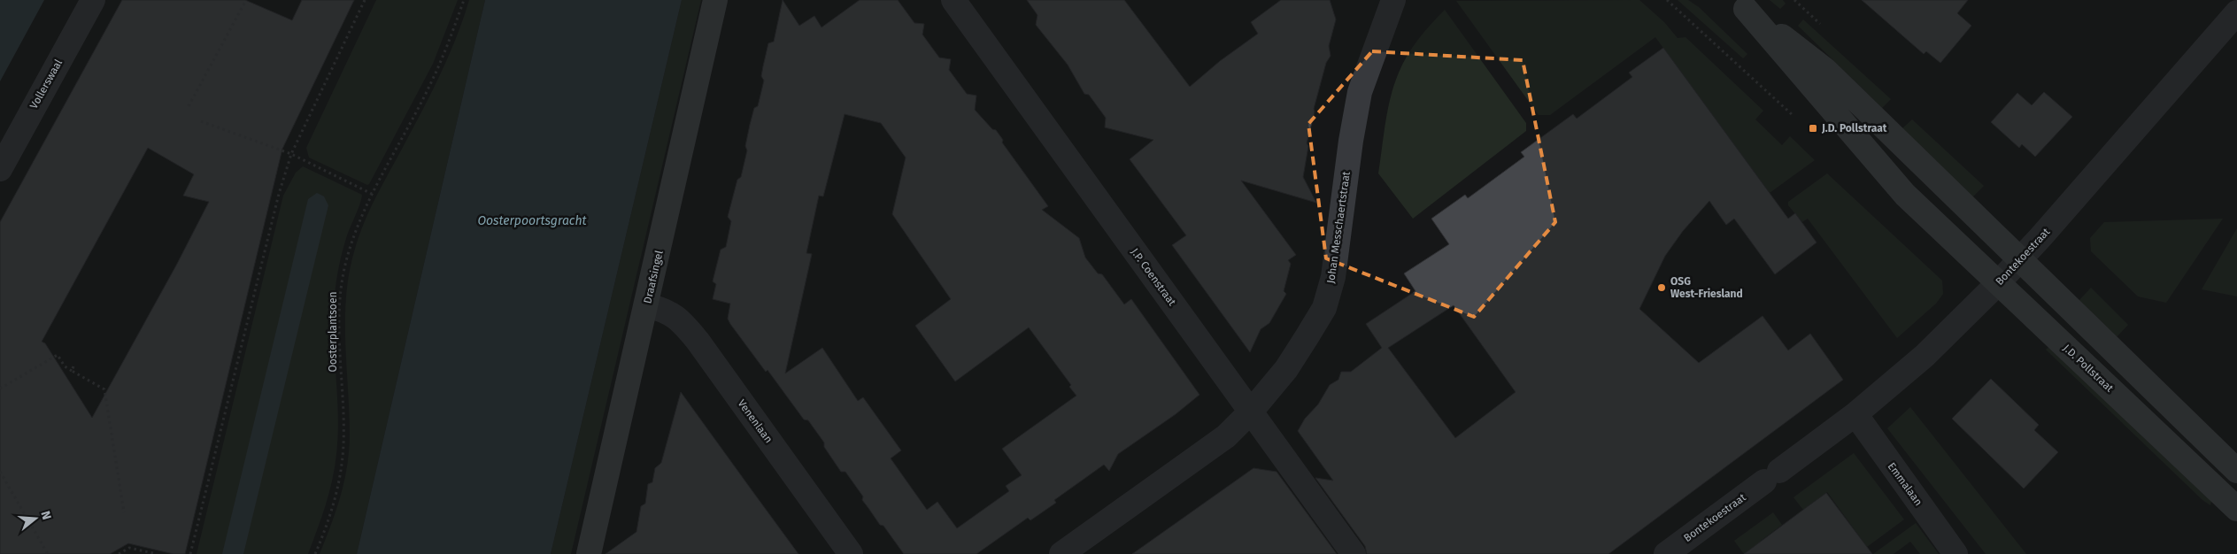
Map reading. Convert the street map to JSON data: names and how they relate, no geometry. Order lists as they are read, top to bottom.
{
  "streets": {
    "street": [
      "Vollerswaal",
      "Johan Messchaertstraat",
      "Bontekoestraat",
      "Draafsingel",
      "J.P. Coenstraat",
      "J.D. Pollstraat",
      "Venenlaan",
      "Emmalaan"
    ],
    "path": ["Oosterplantsoen"]
  },
  "crossings": [
    ["Johan Messchaertstraat", "J.P. Coenstraat"],
    ["Bontekoestraat", "J.D. Pollstraat"],
    ["Bontekoestraat", "Emmalaan"],
    ["Draafsingel", "Venenlaan"]
  ],
  "water": ["Oosterpoortsgracht"],
  "places": {
    "transit": ["J.D. Pollstraat"],
    "other": ["OSG West-Friesland"]
  },
  "north": "right"
}
